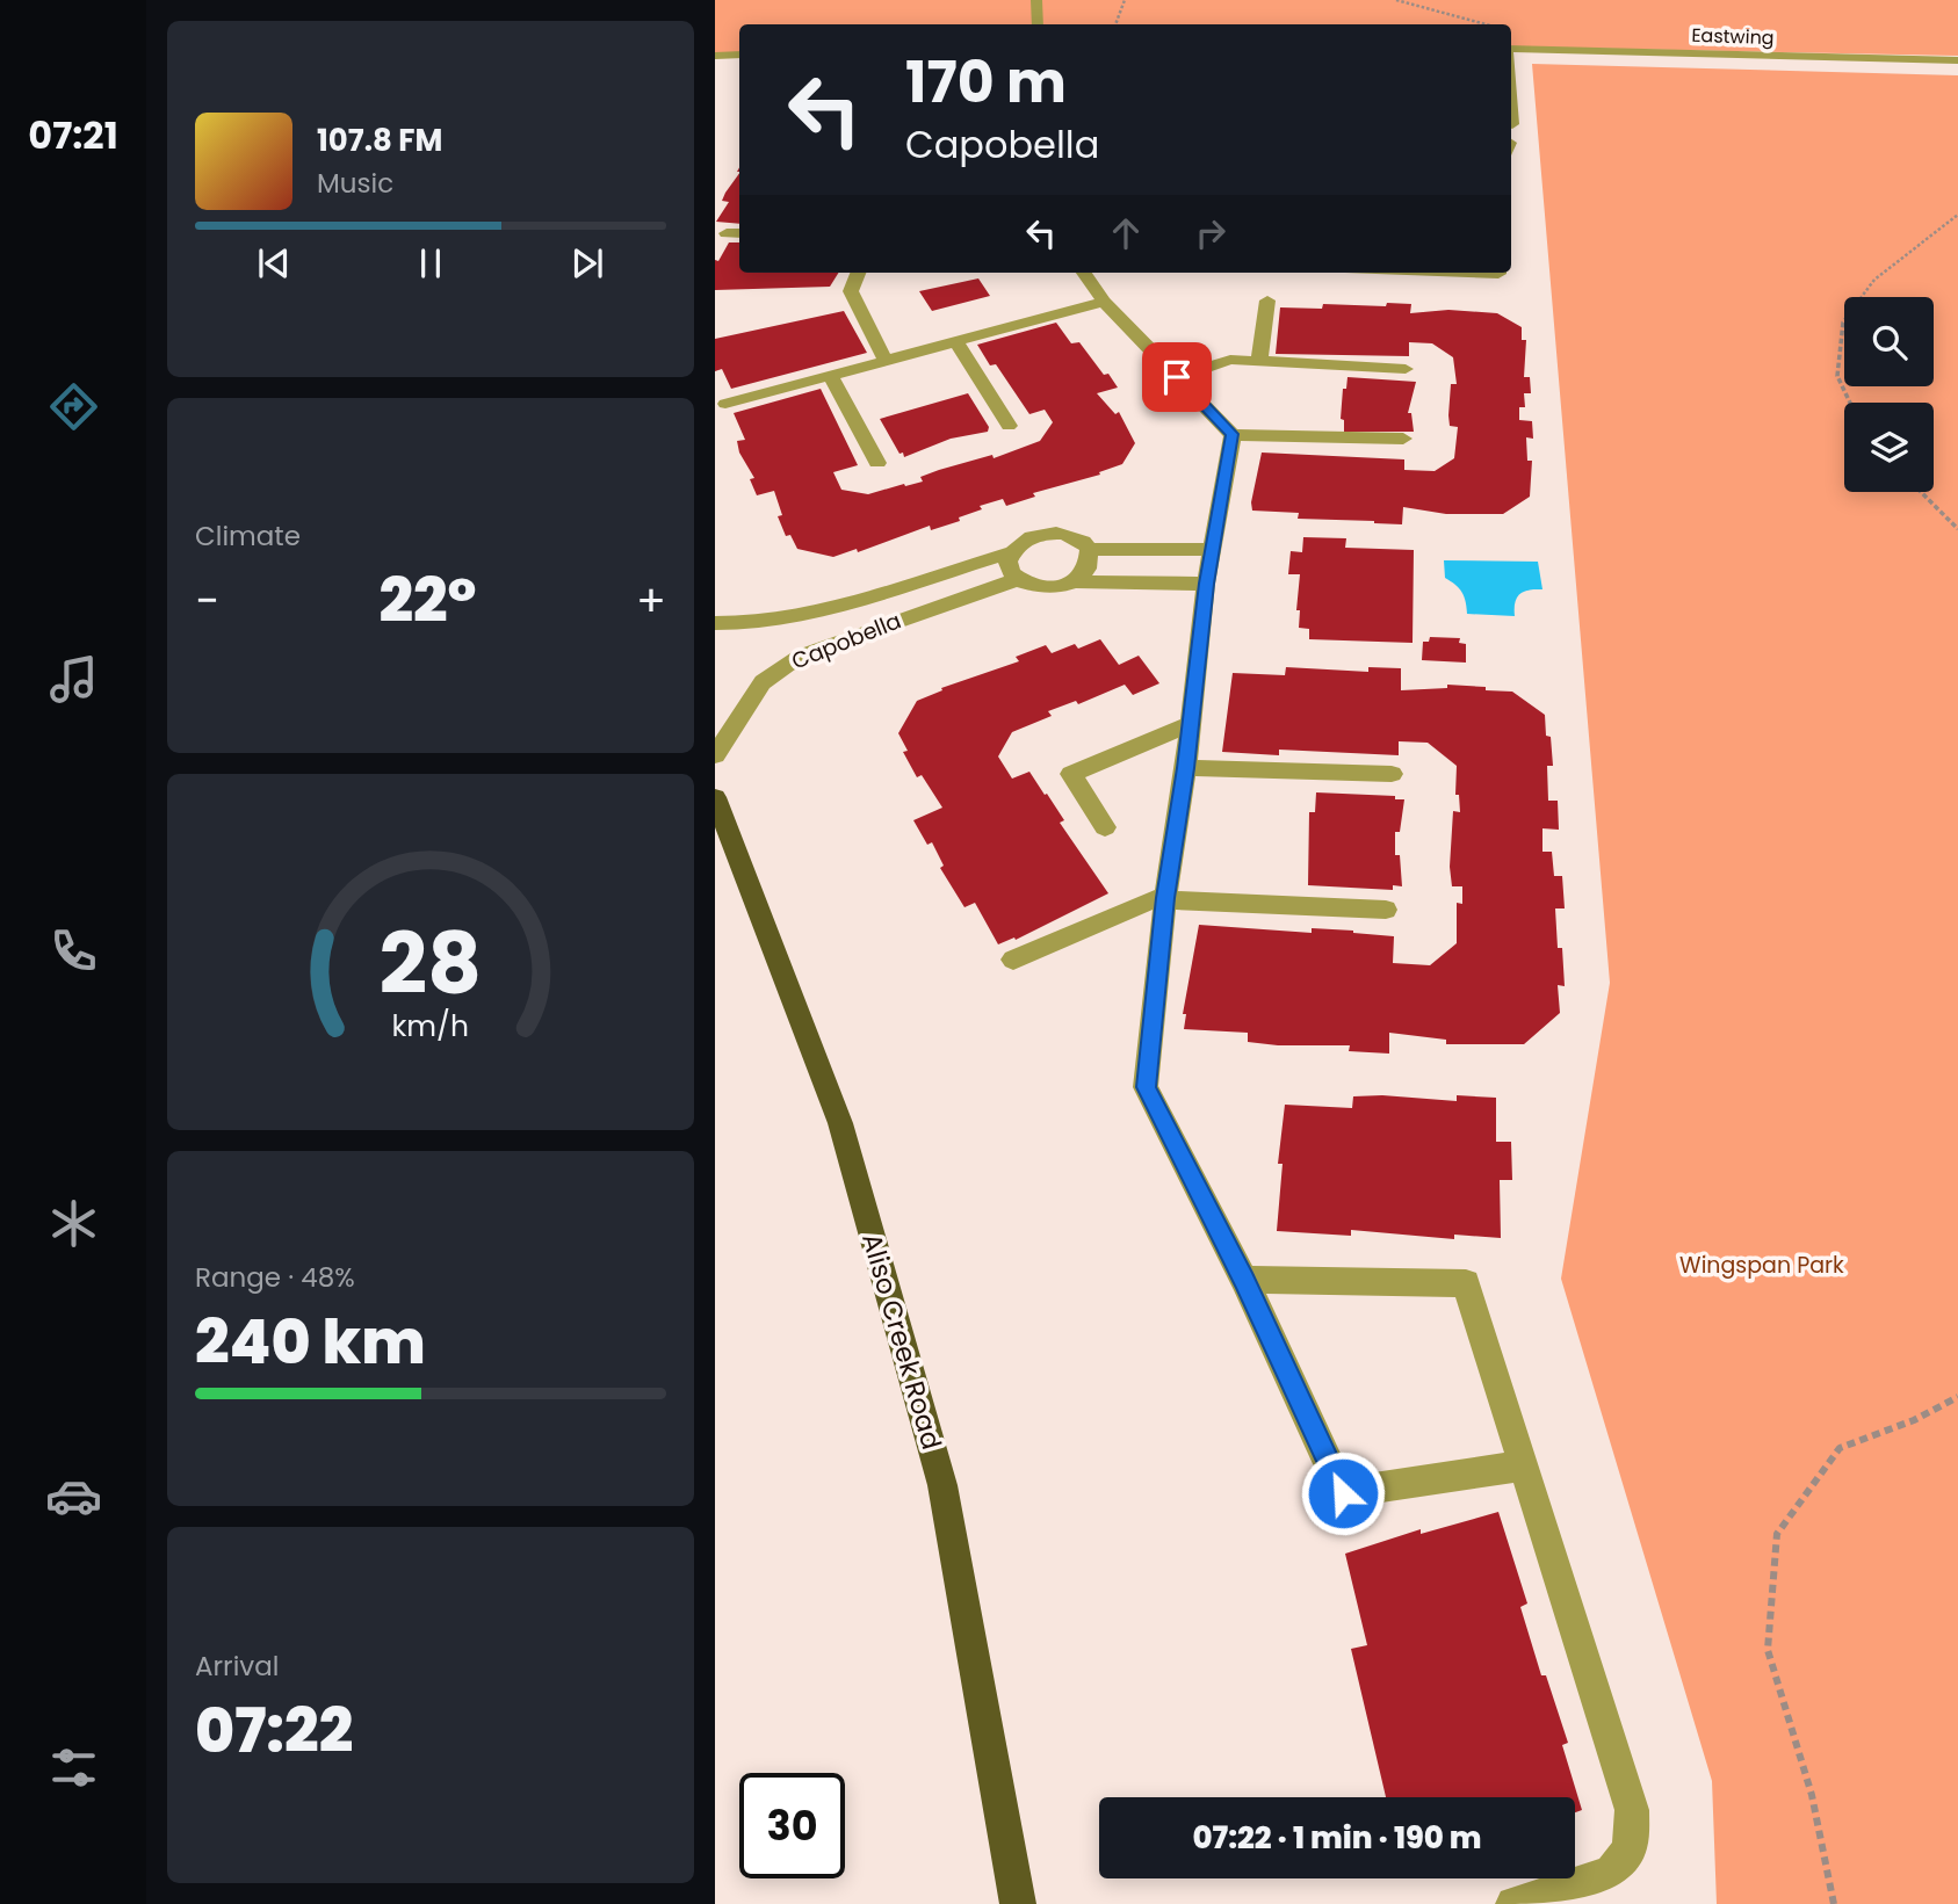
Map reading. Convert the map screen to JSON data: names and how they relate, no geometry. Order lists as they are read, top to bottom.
{
  "streets": {
    "main road": ["Aliso Creek Road"],
    "street": ["Eastwing", "Capobella"]
  },
  "parks": ["Wingspan Park"],
  "page": {
    "tabs": "07:21",
    "turn": ["170 m", "Capobella"],
    "song": ["107.8 FM", "Music"],
    "tile": [
      "Climate",
      ["Range · 48%", "240 km"],
      ["Arrival", "07:22"]
    ],
    "heat": ["−", "22°", "+"],
    "limit": "30",
    "trip": "07:22 · 1 min · 190 m",
    "gauge": ["28", "km/h"]
  }
}
